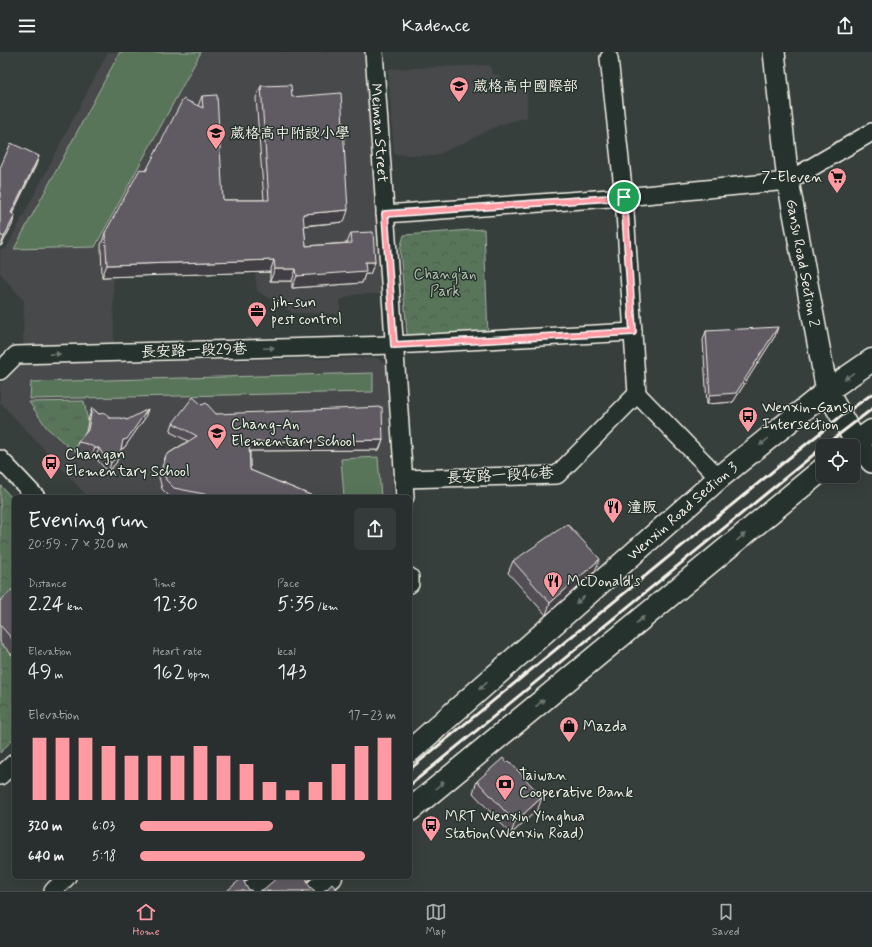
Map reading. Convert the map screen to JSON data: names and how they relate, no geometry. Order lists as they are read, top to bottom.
{
  "streets": {
    "main road": ["Wenxin Road Section 3"],
    "street": [
      "Meiman Street",
      "Gansu Road Section 2",
      "長安路一段29巷",
      "長安路一段46巷"
    ]
  },
  "crossings": [
    ["Meiman Street", "長安路一段29巷"],
    ["Meiman Street", "長安路一段46巷"],
    ["Gansu Road Section 2", "Wenxin Road Section 3"]
  ],
  "one_way": ["長安路一段29巷"],
  "parks": ["Chang'an Park"],
  "places": {
    "school or university": ["葳格高中國際部", "葳格高中附設小學", "Chang-An Elementary School"],
    "supermarket": ["7-Eleven"],
    "office": ["jih-sun pest control"],
    "bus stop": ["Wenxin-Gansu Intersection", "Changan Elementary School", "MRT Wenxin Yinghua Station(Wenxin Road)"],
    "restaurant": ["潼阪", "McDonald's"],
    "shop": ["Mazda"],
    "bank": ["Taiwan Cooperative Bank"]
  },
  "page": {
    "header": "Kadence",
    "heading": ["Evening run", "20:59 · 7 × 320 m"],
    "stats": [
      ["Distance", "2.24 km"],
      ["Time", "12:30"],
      ["Pace", "5:35 /km"],
      ["Elevation", "49 m"],
      ["Heart rate", "162 bpm"],
      ["kcal", "143"]
    ],
    "chart": ["Elevation", "17–23 m"],
    "list": [
      {
        "name": "320 m",
        "note": "6:03"
      },
      {
        "name": "640 m",
        "note": "5:18"
      }
    ],
    "tabs": ["Home", "Map", "Saved"]
  }
}
